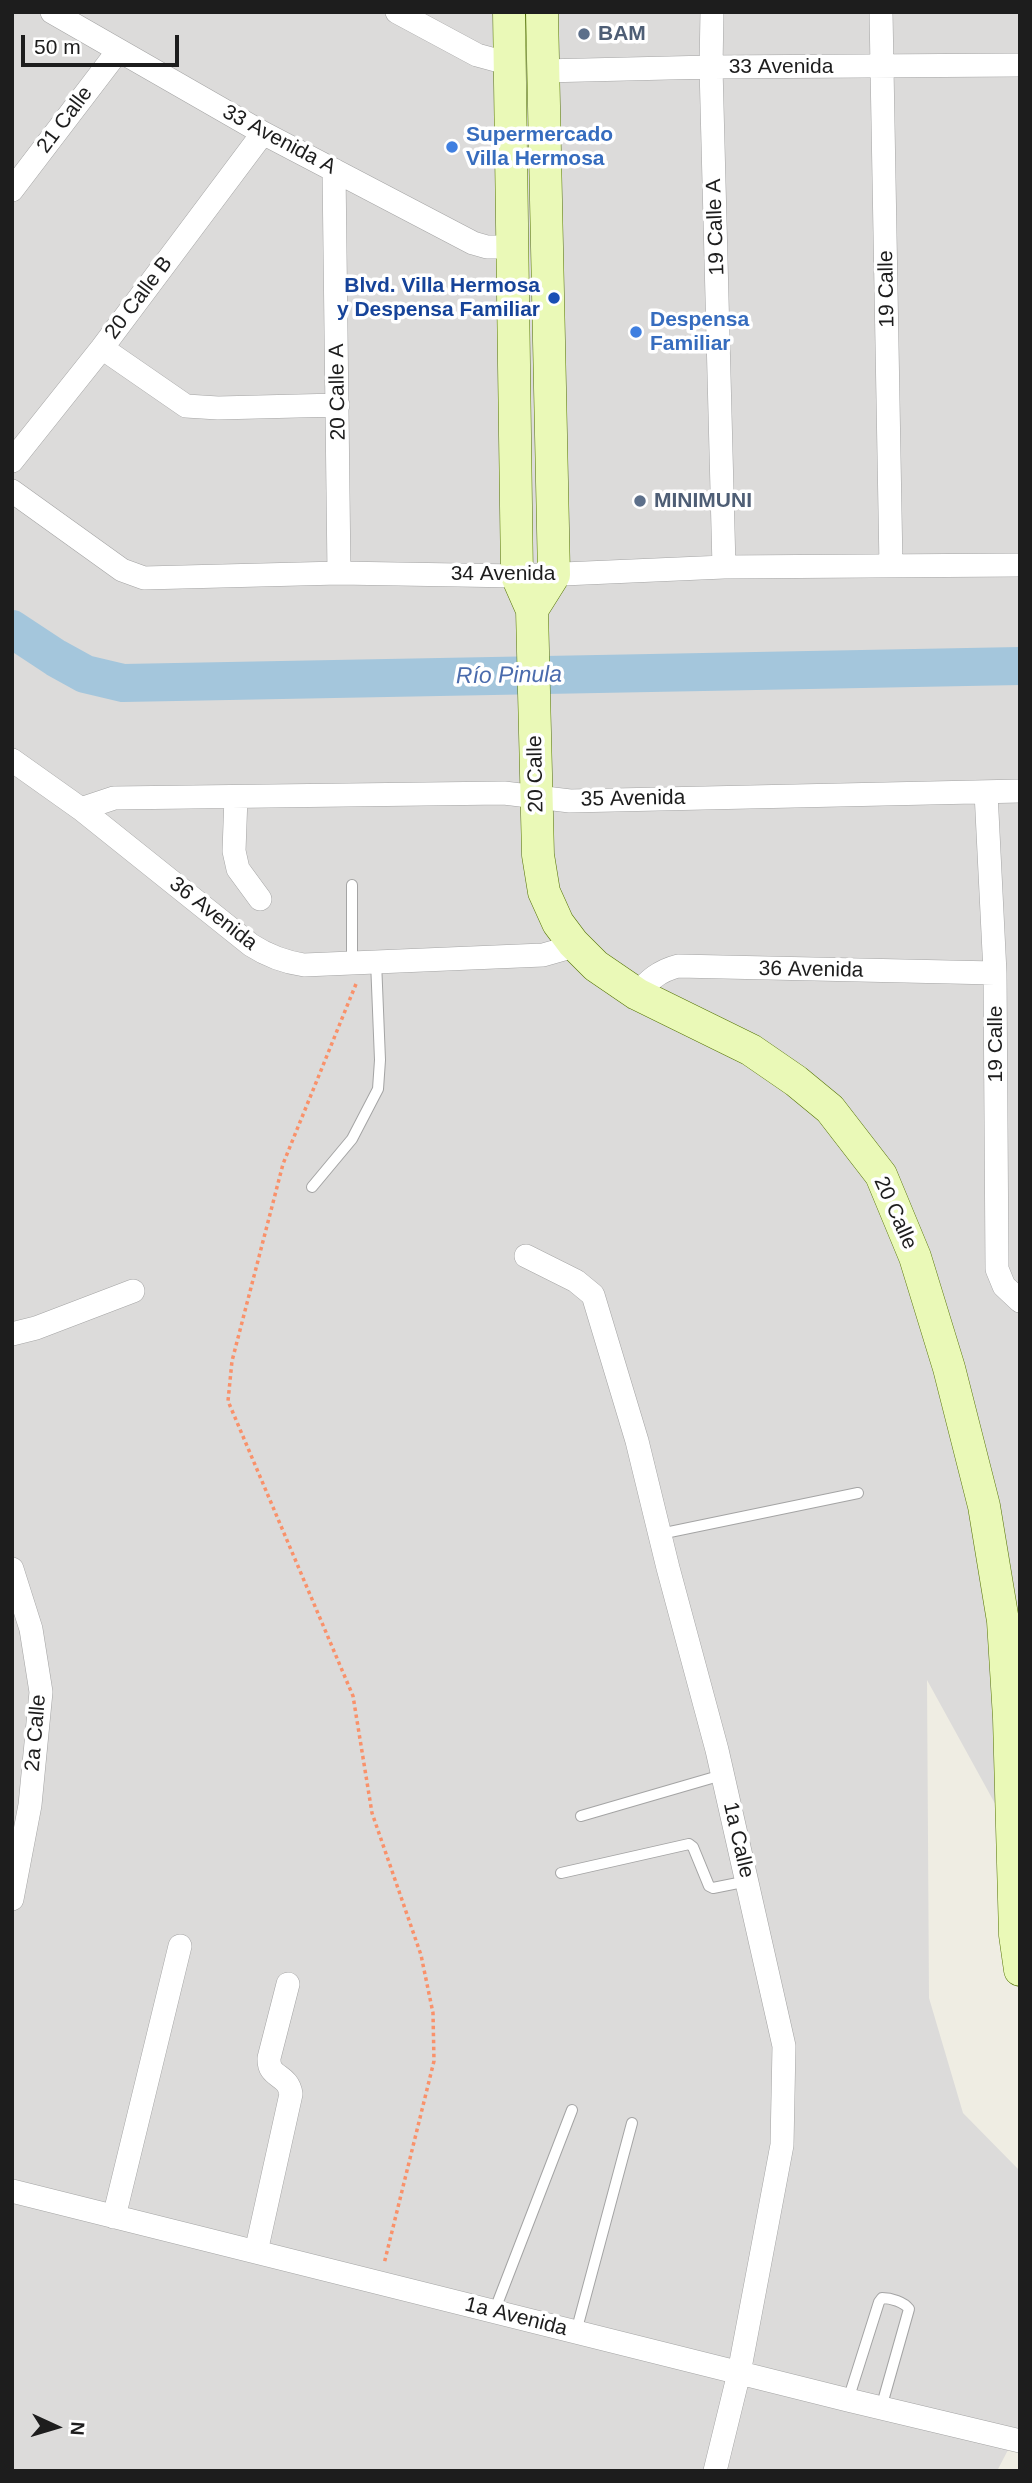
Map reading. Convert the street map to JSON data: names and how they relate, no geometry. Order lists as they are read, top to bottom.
{
  "streets": {
    "main road": ["20 Calle"],
    "street": [
      "33 Avenida",
      "21 Calle",
      "33 Avenida A",
      "19 Calle A",
      "19 Calle",
      "20 Calle B",
      "20 Calle A",
      "34 Avenida",
      "35 Avenida",
      "36 Avenida",
      "2a Calle",
      "1a Calle",
      "1a Avenida"
    ]
  },
  "crossings": [
    ["33 Avenida", "19 Calle A"],
    ["33 Avenida", "19 Calle"],
    ["21 Calle", "33 Avenida A"],
    ["33 Avenida A", "20 Calle B"],
    ["33 Avenida A", "20 Calle A"],
    ["33 Avenida A", "20 Calle"],
    ["19 Calle A", "34 Avenida"],
    ["19 Calle", "34 Avenida"],
    ["19 Calle", "35 Avenida"],
    ["19 Calle", "36 Avenida"],
    ["20 Calle A", "34 Avenida"],
    ["34 Avenida", "20 Calle"],
    ["20 Calle", "35 Avenida"],
    ["20 Calle", "36 Avenida"],
    ["35 Avenida", "36 Avenida"],
    ["1a Calle", "1a Avenida"]
  ],
  "water": ["Río Pinula"],
  "places": [
    "BAM",
    "Supermercado Villa Hermosa",
    "Blvd. Villa Hermosa y Despensa Familiar",
    "Despensa Familiar",
    "MINIMUNI"
  ],
  "scale_bar": "50 m",
  "north": "right"
}
